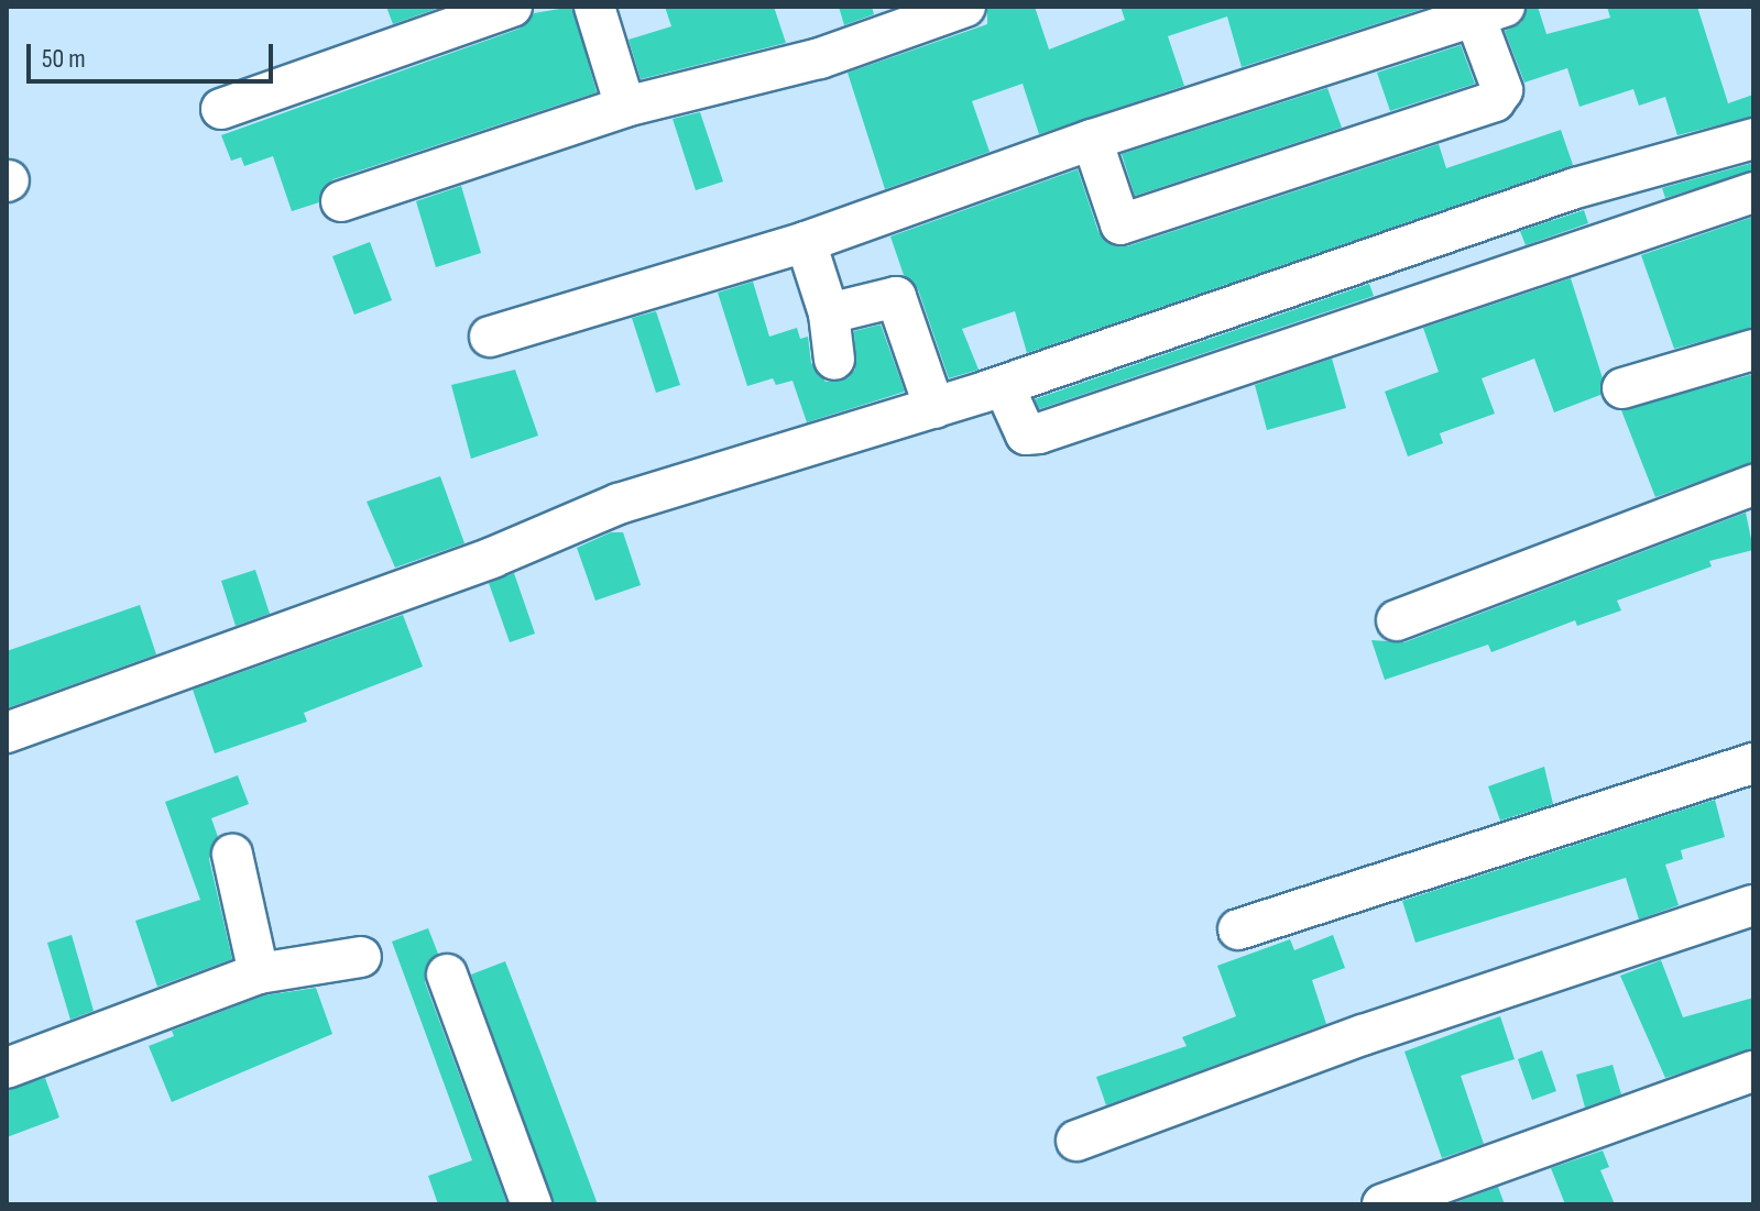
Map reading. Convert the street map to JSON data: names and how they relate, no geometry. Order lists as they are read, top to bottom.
{
  "scale_bar": "50 m"
}
